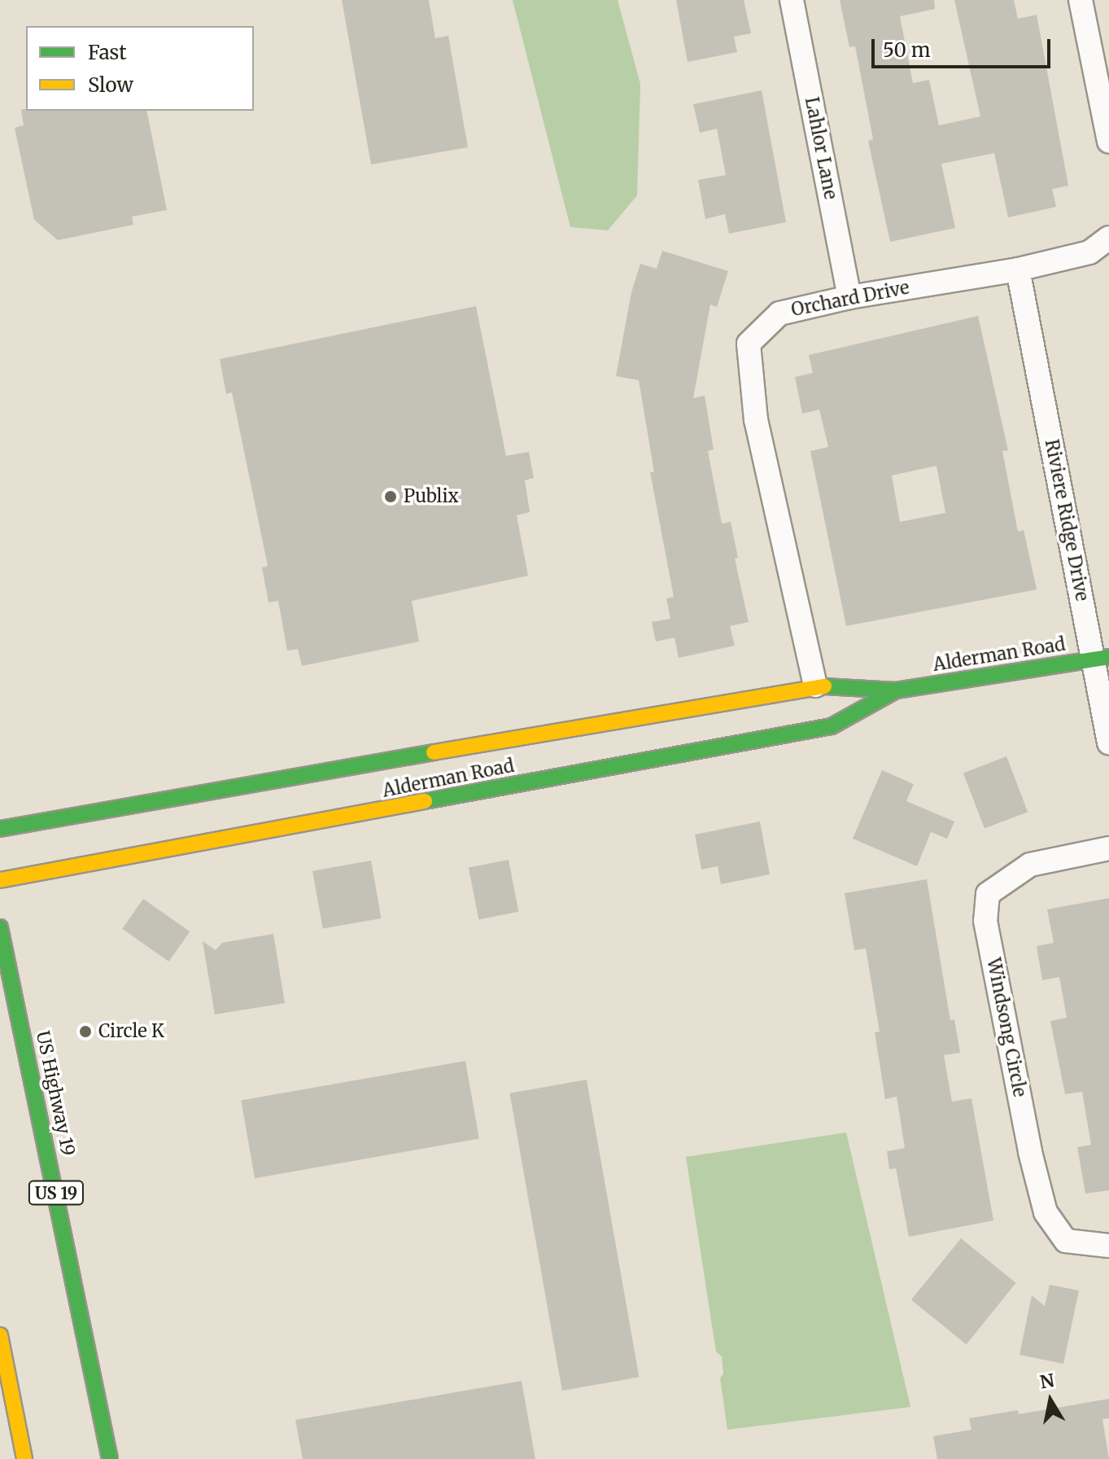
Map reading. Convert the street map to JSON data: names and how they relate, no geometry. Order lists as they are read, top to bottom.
{
  "streets": {
    "main road": ["Alderman Road", "US Highway 19", "US 19"],
    "street": [
      "Lahlor Lane",
      "Orchard Drive",
      "Riviere Ridge Drive",
      "Windsong Circle"
    ]
  },
  "crossings": [
    ["Lahlor Lane", "Orchard Drive"],
    ["Orchard Drive", "Riviere Ridge Drive"],
    ["Orchard Drive", "Alderman Road"],
    ["Riviere Ridge Drive", "Alderman Road"]
  ],
  "places": ["Publix", "Circle K"],
  "legend": ["Fast", "Slow"],
  "scale_bar": "50 m",
  "north": "top"
}
